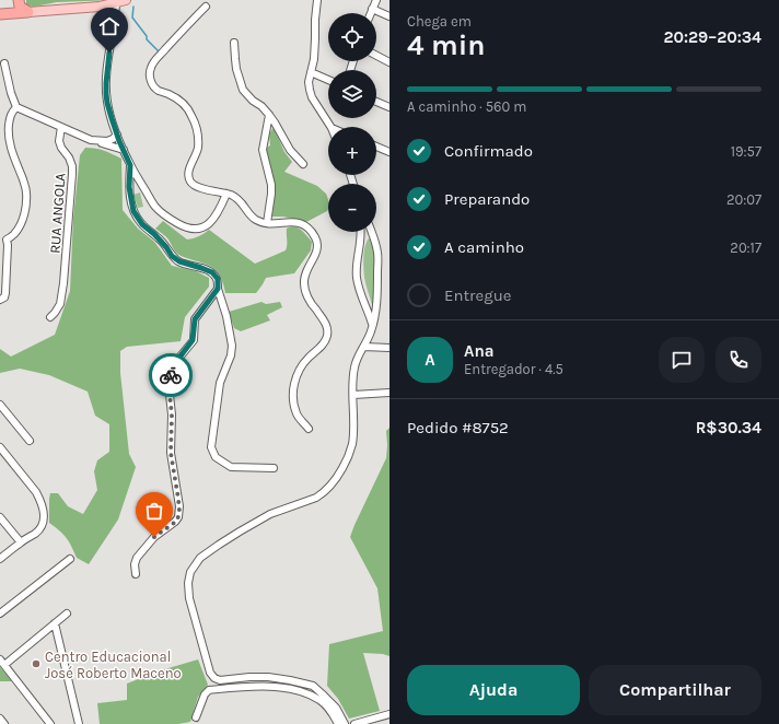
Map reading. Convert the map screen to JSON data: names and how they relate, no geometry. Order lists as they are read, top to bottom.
{
  "streets": {
    "street": ["RUA ANGOLA"]
  },
  "places": ["Centro Educacional José Roberto Maceno"],
  "page": {
    "heading": ["4 min", "Chega em", "20:29–20:34"],
    "panel": [
      "Ana",
      "Entregador · 4.5",
      "Pedido #8752",
      "R$30.34"
    ],
    "map_buttons": ["+", "−"],
    "bar": "A caminho · 560 m",
    "list": [
      ["Confirmado", "19:57"],
      ["Preparando", "20:07"],
      ["A caminho", "20:17"],
      "Entregue"
    ],
    "round": "A",
    "buttons": ["Ajuda", "Compartilhar"]
  }
}
